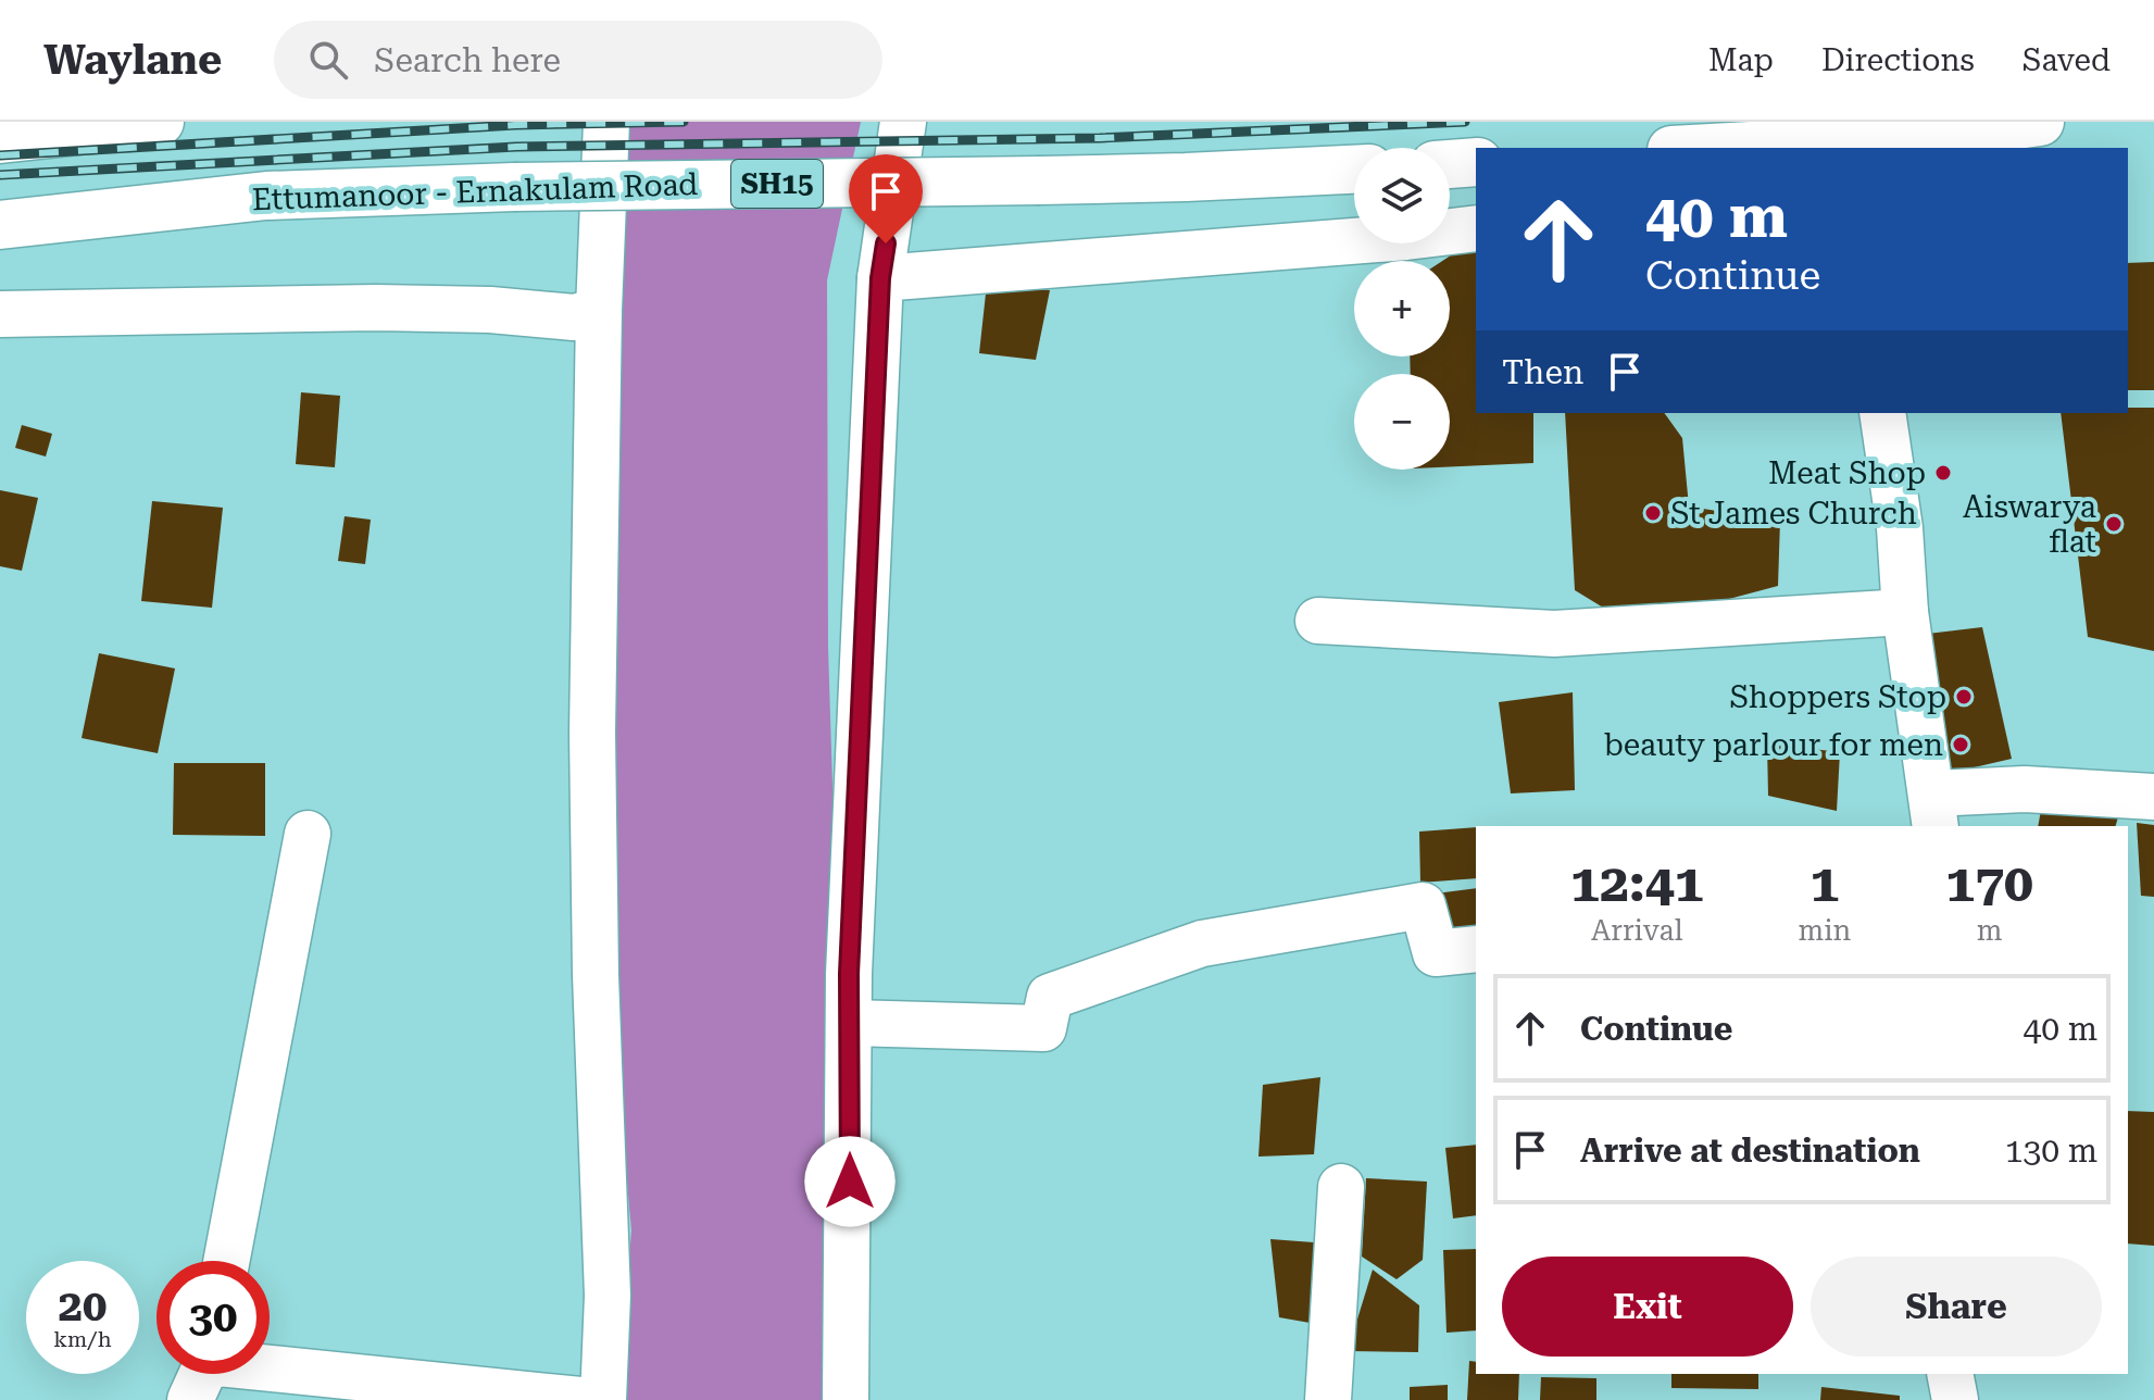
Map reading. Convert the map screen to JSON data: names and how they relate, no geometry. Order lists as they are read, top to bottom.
{
  "streets": {
    "main road": ["SH15", "Ettumanoor - Ernakulam Road"]
  },
  "places": [
    "Meat Shop",
    "St James Church",
    "Aiswarya flat",
    "Shoppers Stop",
    "beauty parlour for men"
  ],
  "page": {
    "header": "Waylane",
    "search": "Search here",
    "nav": ["Map", "Directions", "Saved"],
    "map_buttons": ["+", "−"],
    "turn": ["40 m", "Continue"],
    "then": "Then",
    "eta": [
      "12:41",
      "Arrival",
      "1",
      "min",
      "170",
      "m"
    ],
    "list": [
      {
        "name": "Continue",
        "value": "40 m"
      },
      {
        "name": "Arrive at destination",
        "value": "130 m"
      }
    ],
    "buttons": ["Exit", "Share"],
    "speed": "20 km/h",
    "limit": "30"
  }
}
